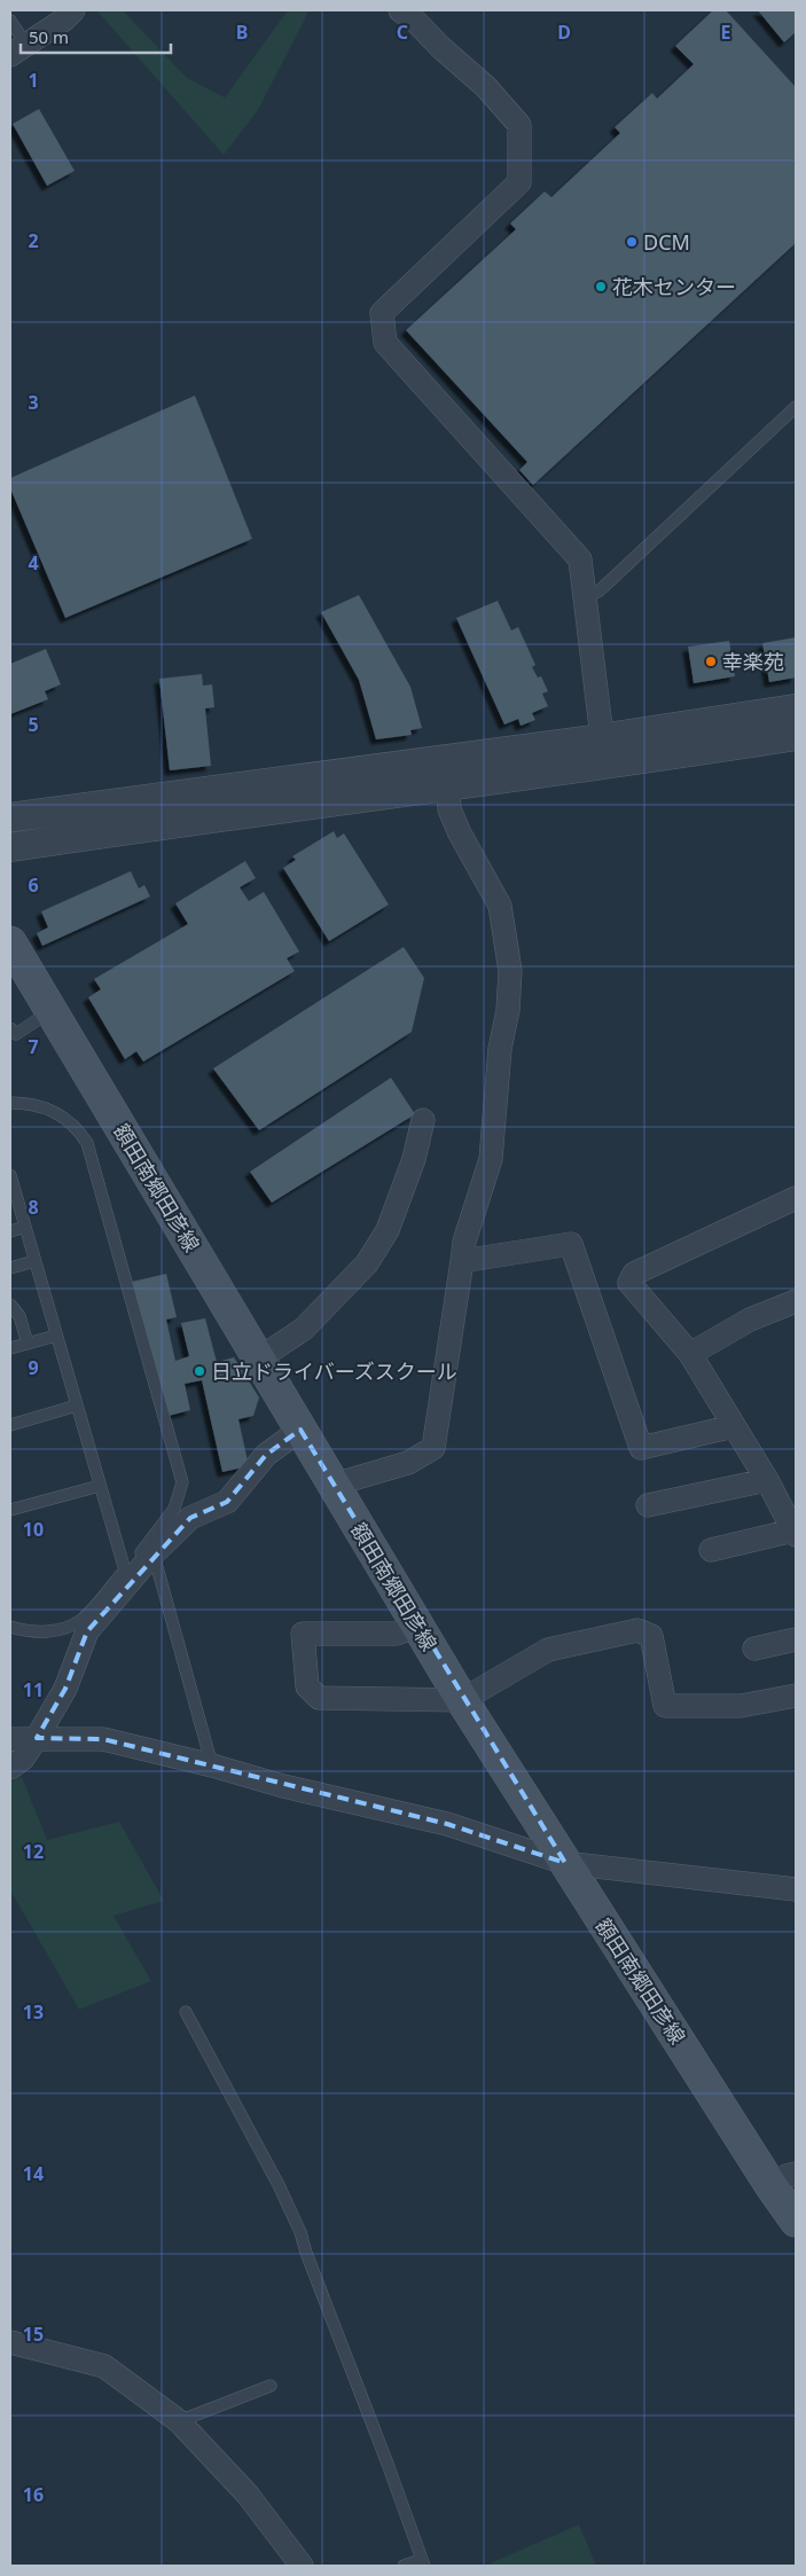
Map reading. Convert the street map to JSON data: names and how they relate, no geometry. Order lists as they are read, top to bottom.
{
  "streets": {
    "main road": ["額田南郷田彦線"]
  },
  "places": [
    "DCM",
    "花木センター",
    "幸楽苑",
    "日立ドライバーズスクール"
  ],
  "scale_bar": "50 m",
  "grid": {
    "columns": [
      "B",
      "C",
      "D",
      "E"
    ],
    "rows": [
      "1",
      "2",
      "3",
      "4",
      "5",
      "6",
      "7",
      "8",
      "9",
      "10",
      "11",
      "12",
      "13",
      "14",
      "15",
      "16"
    ]
  }
}
